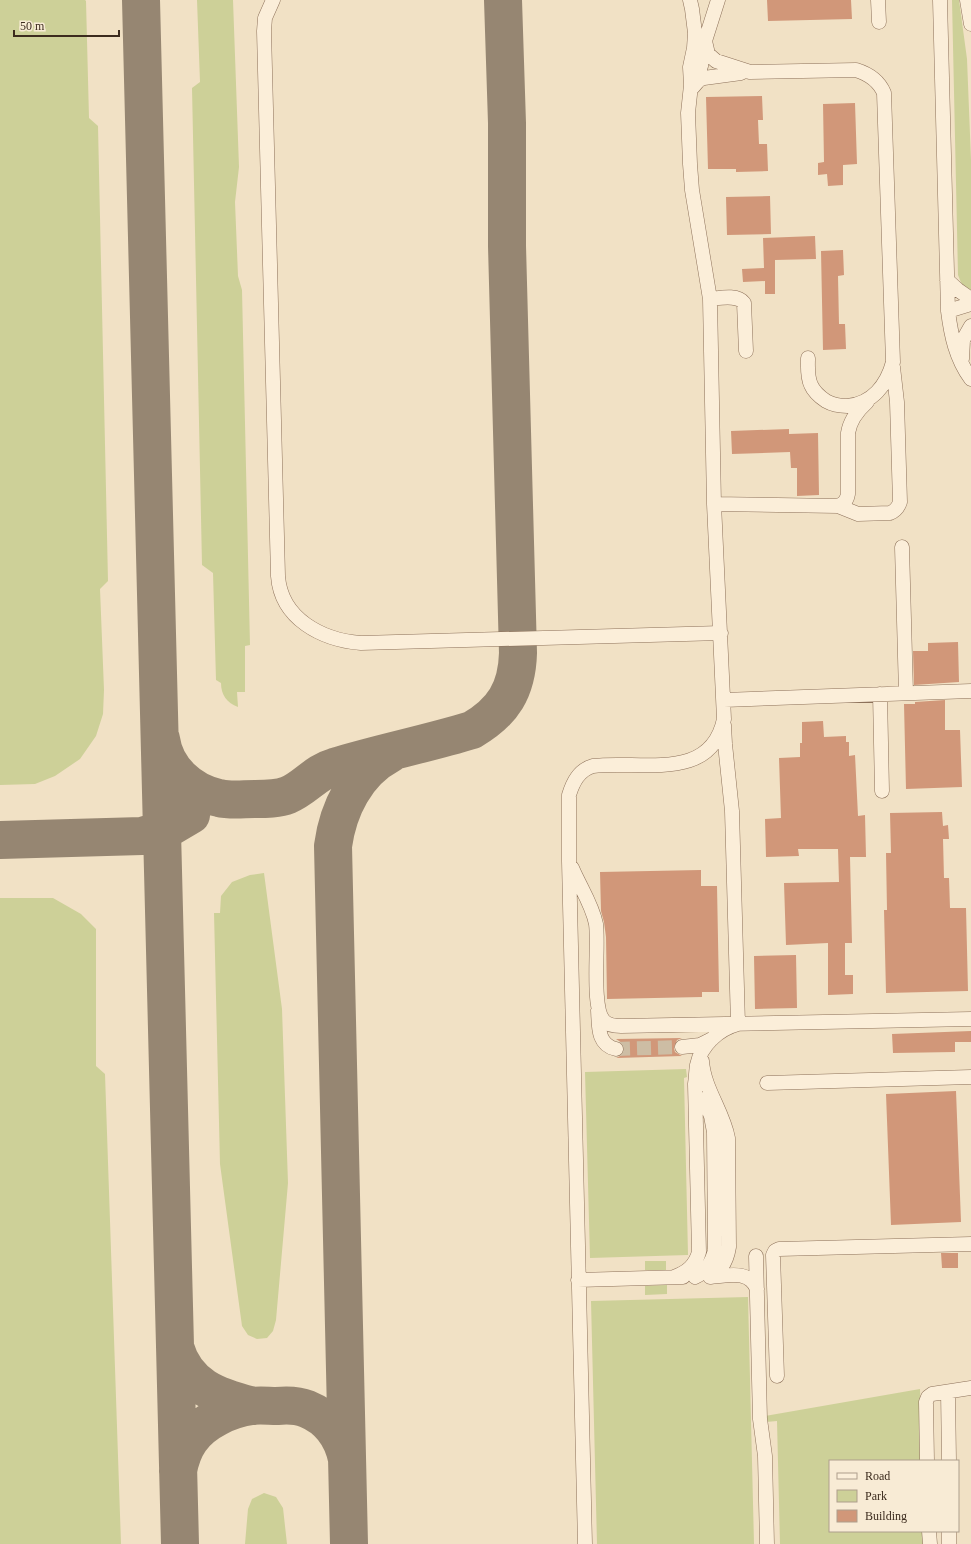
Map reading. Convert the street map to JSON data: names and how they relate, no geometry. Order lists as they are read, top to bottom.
{
  "legend": ["Road", "Park", "Building"],
  "scale_bar": "50 m"
}
